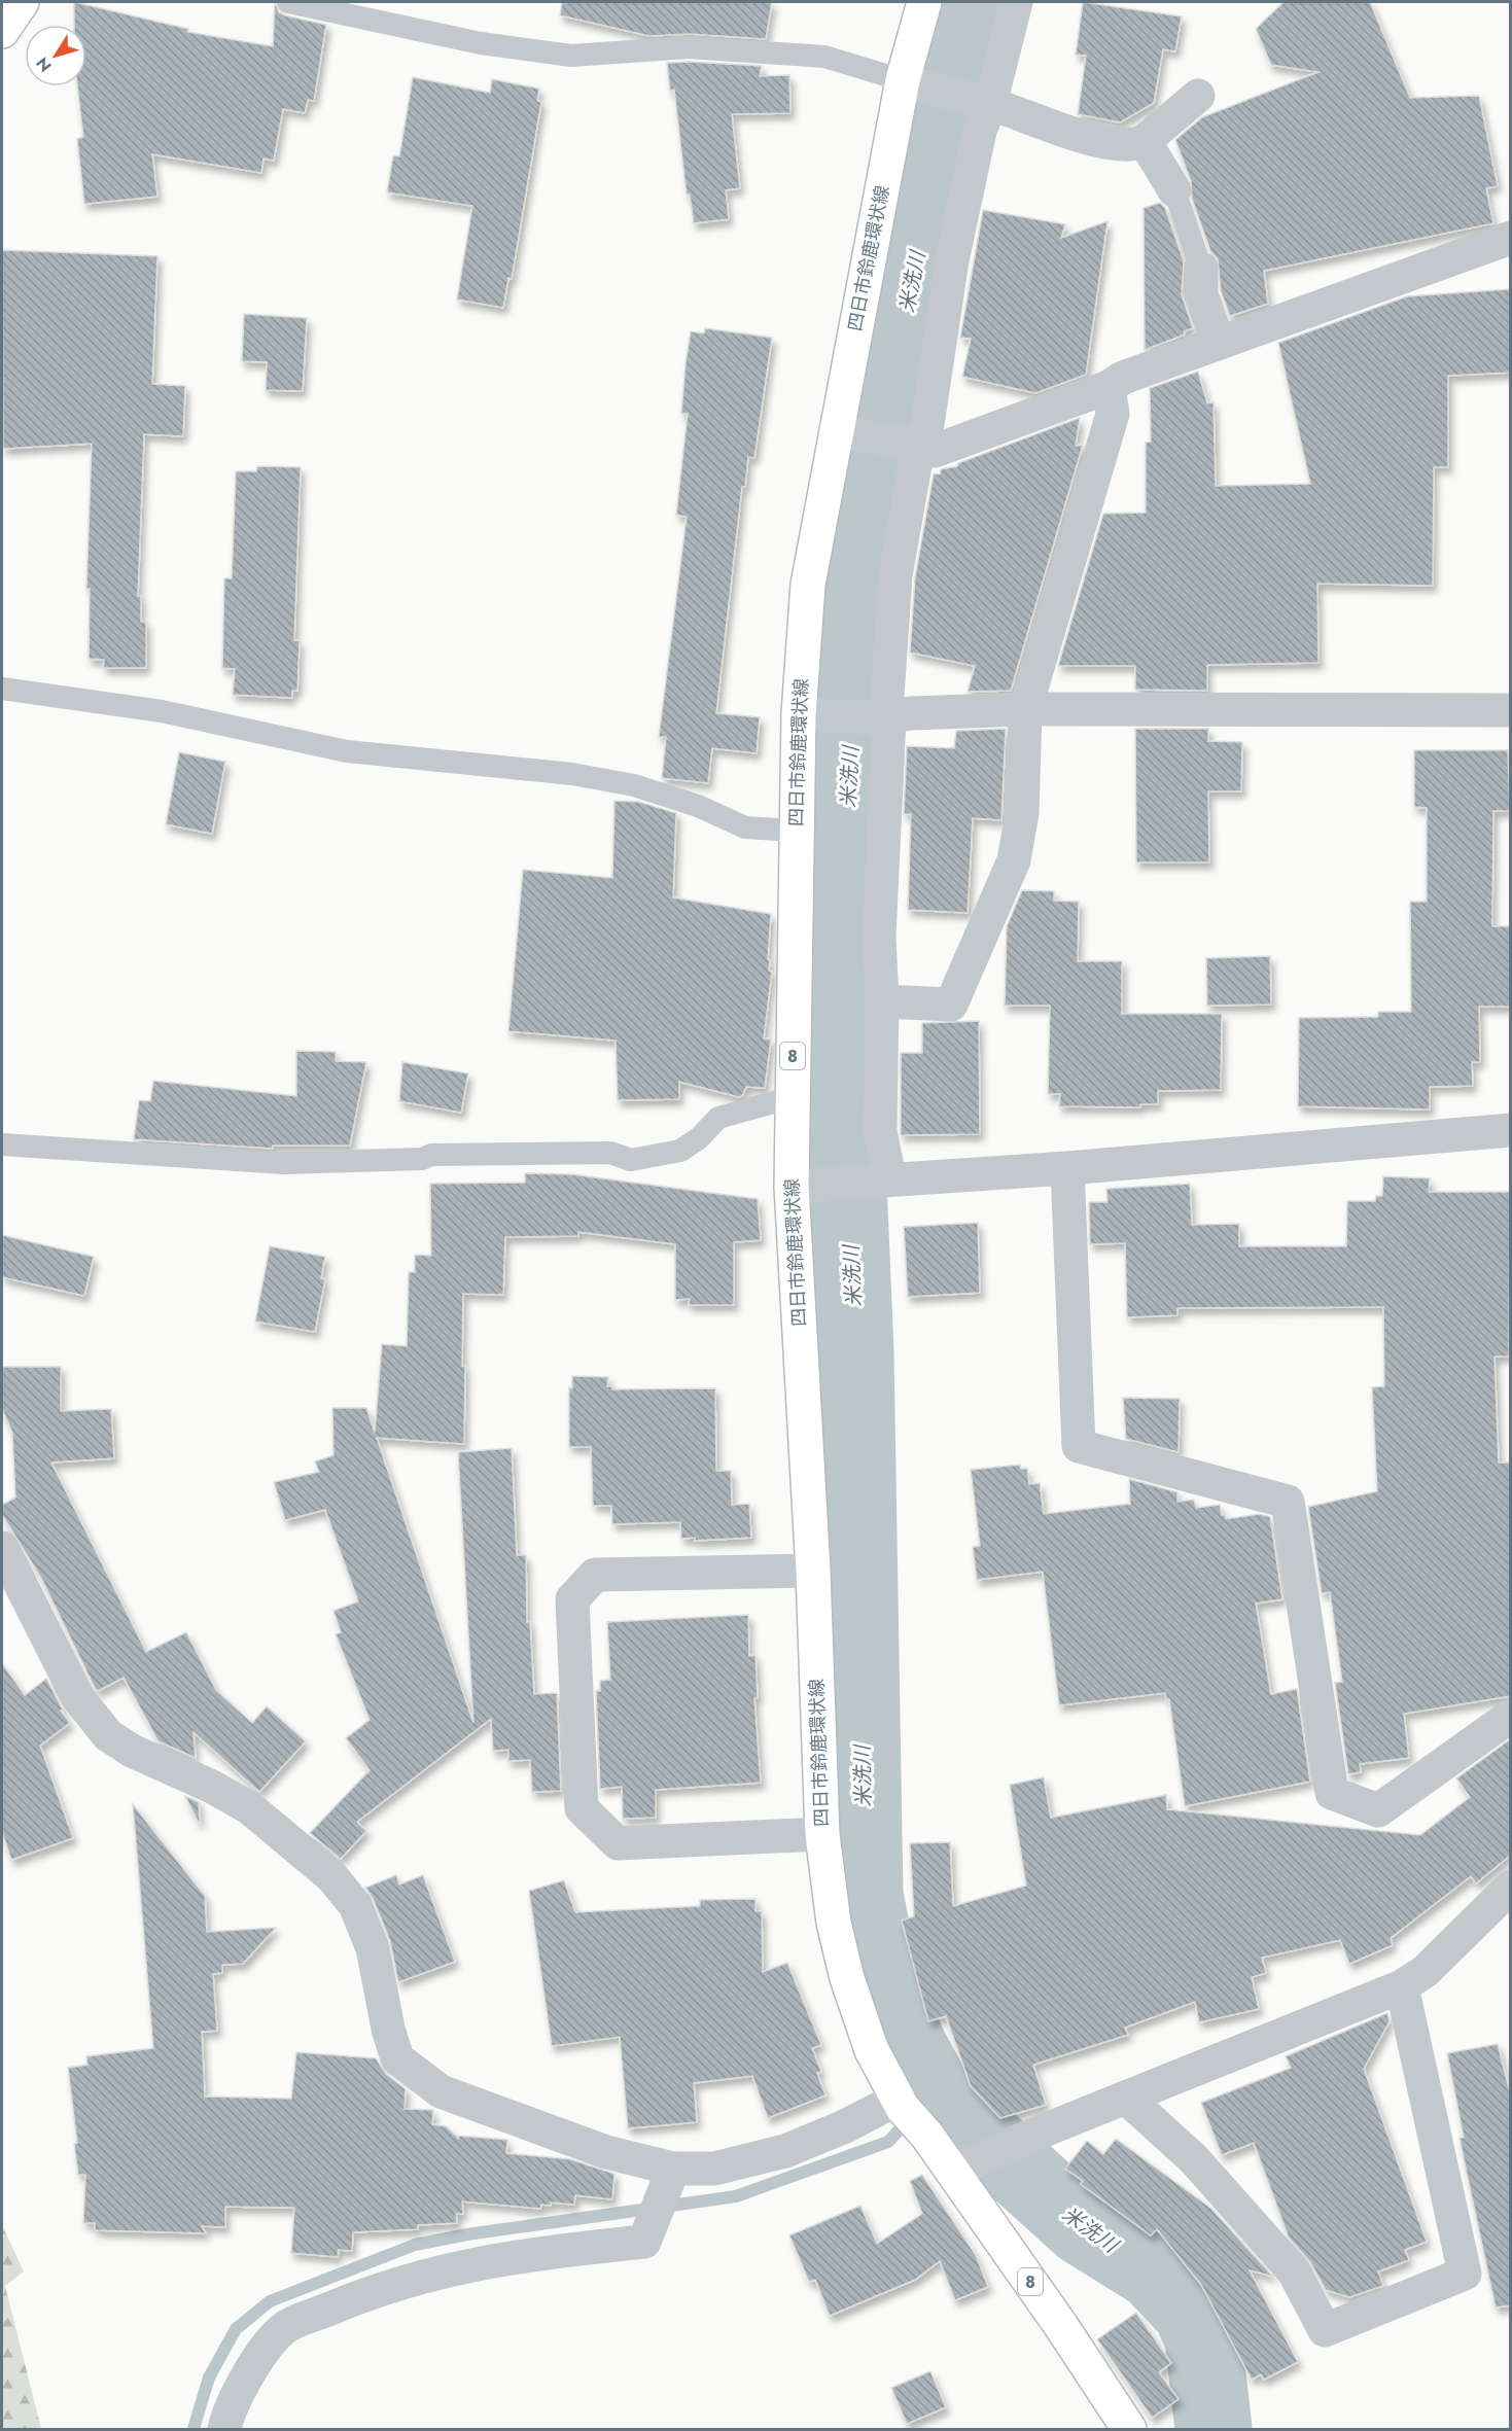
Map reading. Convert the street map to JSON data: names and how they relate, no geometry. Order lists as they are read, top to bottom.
{
  "streets": {
    "main road": ["四日市鈴鹿環状線", "8"]
  },
  "water": ["米洗川"],
  "north": "bottom left"
}
